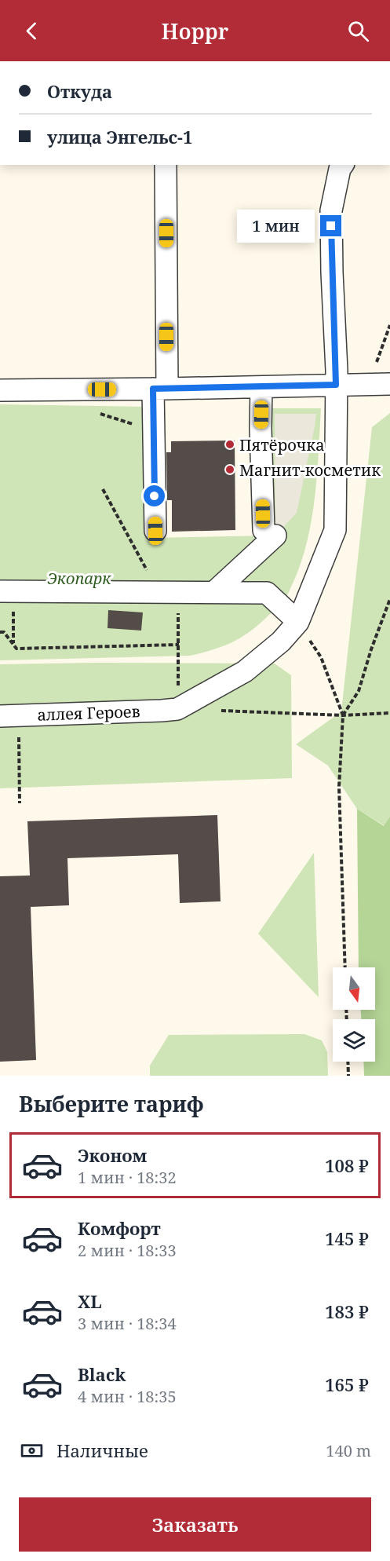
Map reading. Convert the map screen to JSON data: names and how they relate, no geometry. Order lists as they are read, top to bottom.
{
  "streets": {
    "street": ["аллея Героев"]
  },
  "parks": ["Экопарк"],
  "places": ["Пятёрочка", "Магнит-косметик"],
  "north": "bottom",
  "page": {
    "header": "Hoppr",
    "banner": ["Откуда", "улица Энгельс-1"],
    "bubble": "1 мин",
    "heading": "Выберите тариф",
    "list": [
      {
        "name": "Эконом",
        "note": "1 мин · 18:32",
        "value": "108 ₽"
      },
      {
        "name": "Комфорт",
        "note": "2 мин · 18:33",
        "value": "145 ₽"
      },
      {
        "name": "XL",
        "note": "3 мин · 18:34",
        "value": "183 ₽"
      },
      {
        "name": "Black",
        "note": "4 мин · 18:35",
        "value": "165 ₽"
      }
    ],
    "pay": ["Наличные", "140 m"],
    "buttons": "Заказать"
  }
}
